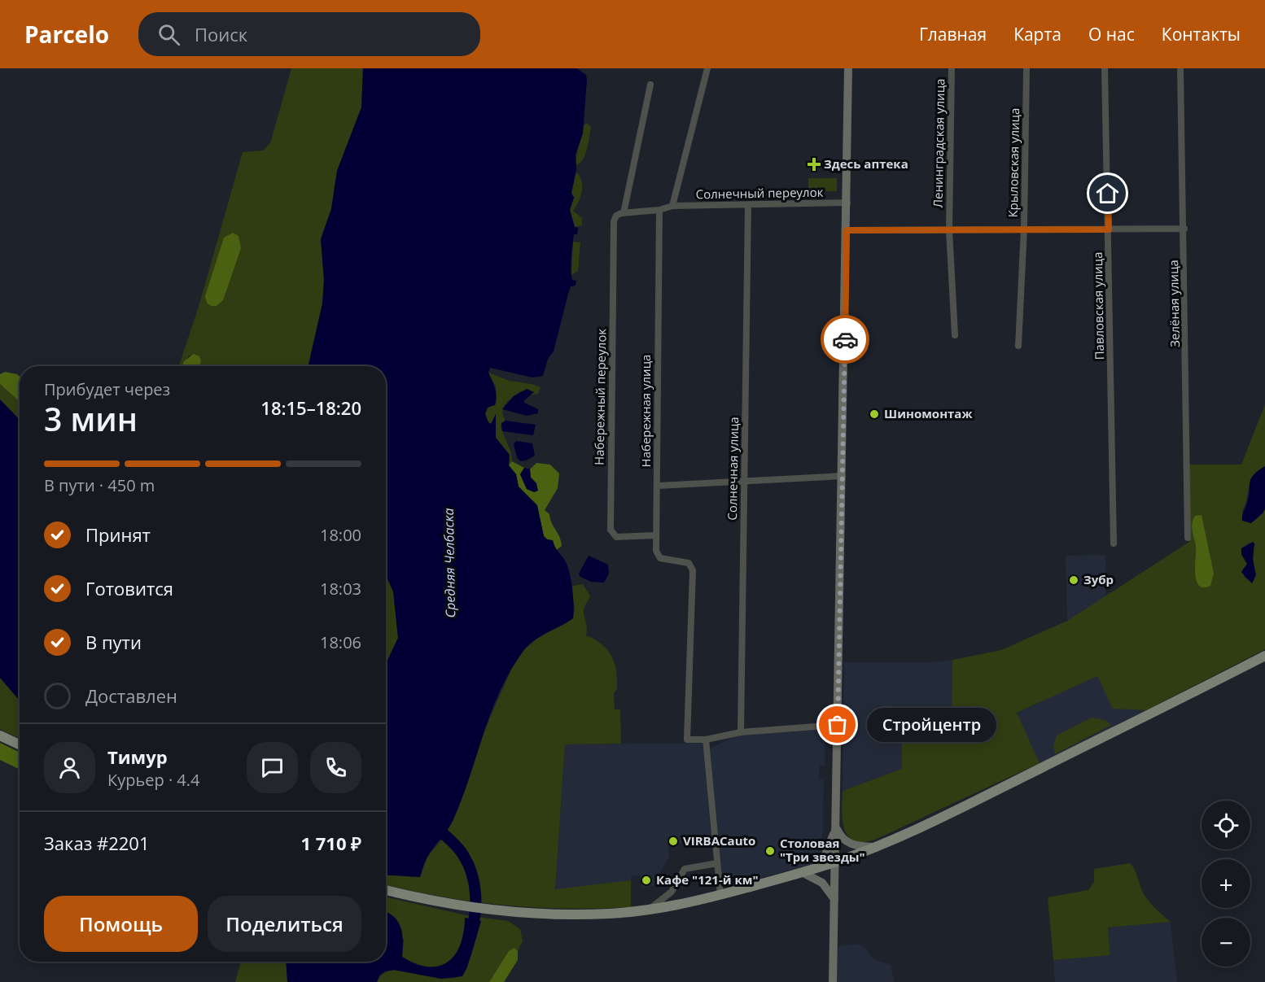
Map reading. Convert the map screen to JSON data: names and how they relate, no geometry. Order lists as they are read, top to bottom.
{
  "streets": {
    "street": [
      "Ленинградская улица",
      "Крыловская улица",
      "Солнечный переулок",
      "Зелёная улица",
      "Павловская улица",
      "Набережный переулок",
      "Набережная улица",
      "Солнечная улица"
    ]
  },
  "crossings": [
    ["Солнечный переулок", "Солнечная улица"],
    ["Набережный переулок", "Набережная улица"]
  ],
  "water": ["Средняя Челбаска"],
  "places": {
    "health": ["Здесь аптека"],
    "other": [
      "Шиномонтаж",
      "Зубр",
      "Стройцентр",
      "VIRBACauto",
      "Столовая \"Три звезды\"",
      "Кафе \"121-й км\""
    ]
  },
  "page": {
    "header": "Parcelo",
    "search": "Поиск",
    "nav": [
      "Главная",
      "Карта",
      "О нас",
      "Контакты"
    ],
    "heading": ["3 мин", "Прибудет через", "18:15–18:20"],
    "panel": [
      "Тимур",
      "Курьер · 4.4",
      "Заказ #2201",
      "1 710 ₽"
    ],
    "bar": "В пути · 450 m",
    "list": [
      ["Принят", "18:00"],
      ["Готовится", "18:03"],
      ["В пути", "18:06"],
      "Доставлен"
    ],
    "bubble": "Стройцентр",
    "map_buttons": ["+", "−"],
    "buttons": ["Помощь", "Поделиться"]
  }
}
